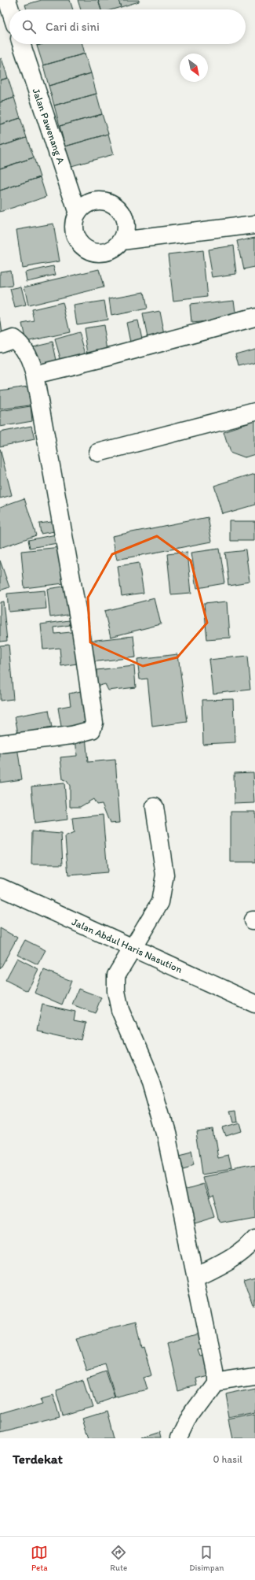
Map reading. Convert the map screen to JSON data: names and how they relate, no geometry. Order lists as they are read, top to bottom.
{
  "streets": {
    "main road": ["Jalan Pawenang A", "Jalan Abdul Haris Nasution"]
  },
  "north": "bottom right",
  "page": {
    "search": "Cari di sini",
    "heading": ["Terdekat", "0 hasil"],
    "nav": ["Peta", "Rute", "Disimpan"]
  }
}
